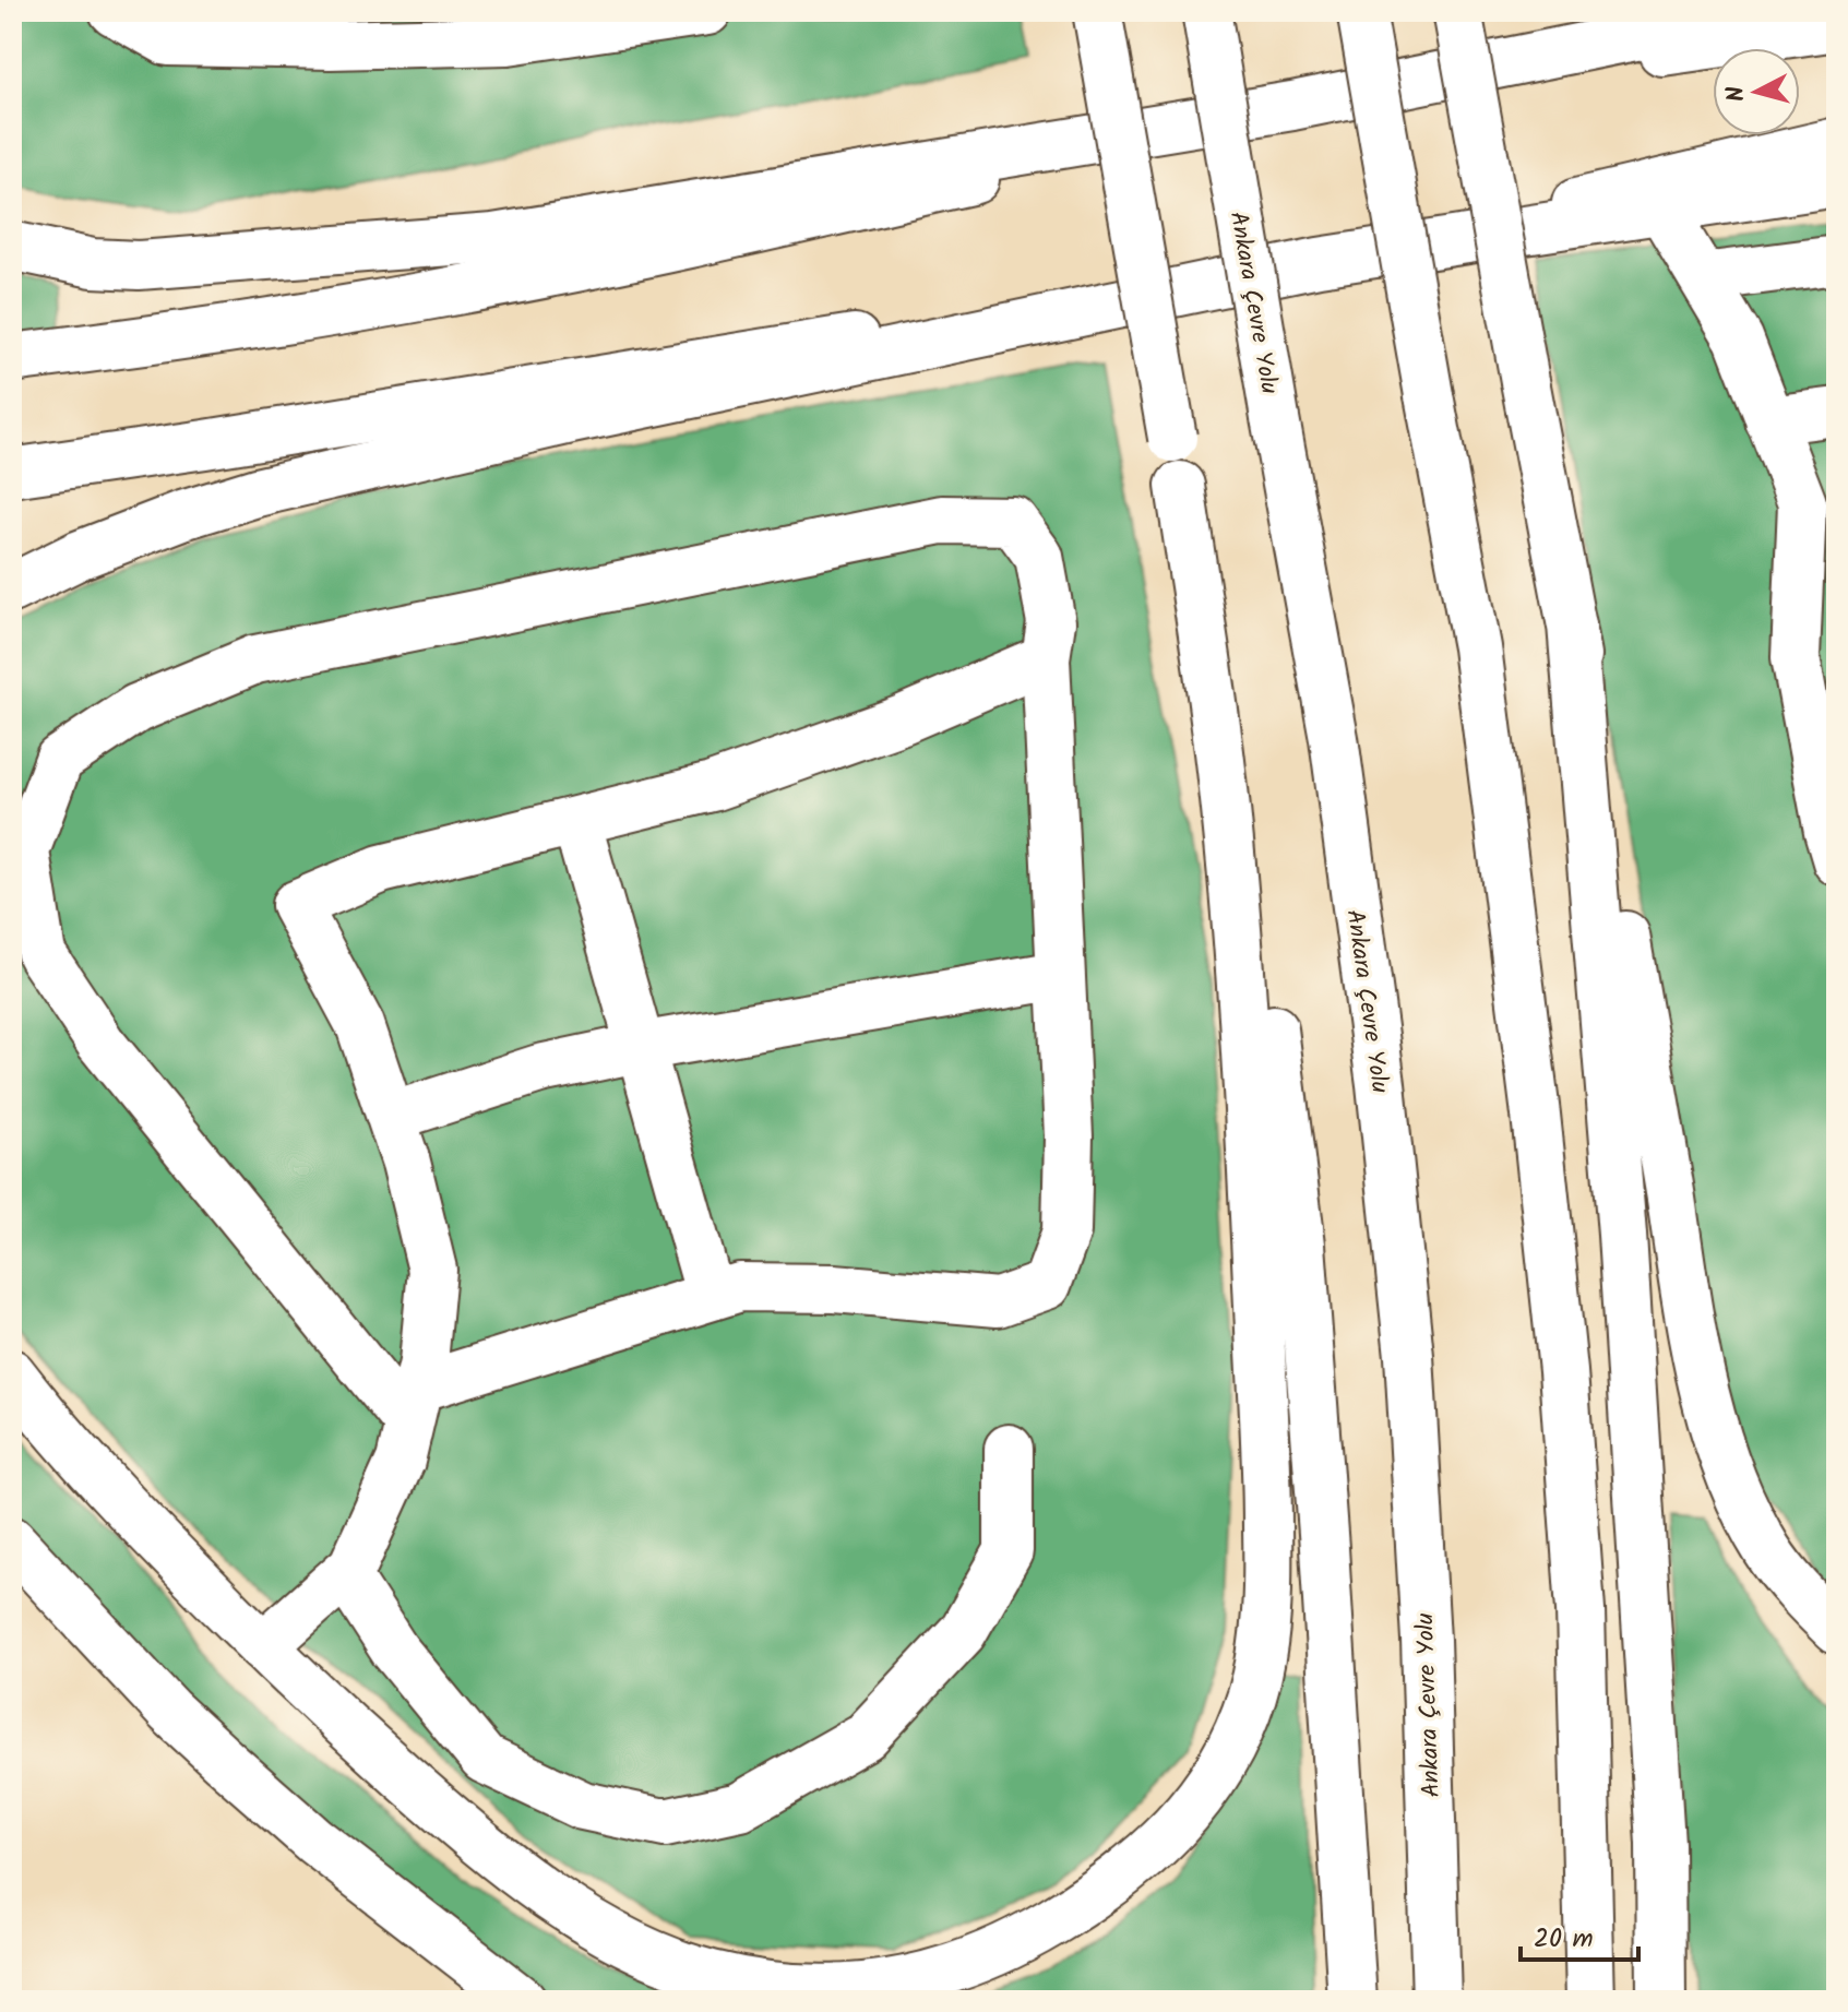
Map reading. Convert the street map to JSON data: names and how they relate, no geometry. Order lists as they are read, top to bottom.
{
  "streets": {
    "main road": ["Ankara Çevre Yolu"]
  },
  "scale_bar": "20 m",
  "north": "left"
}
